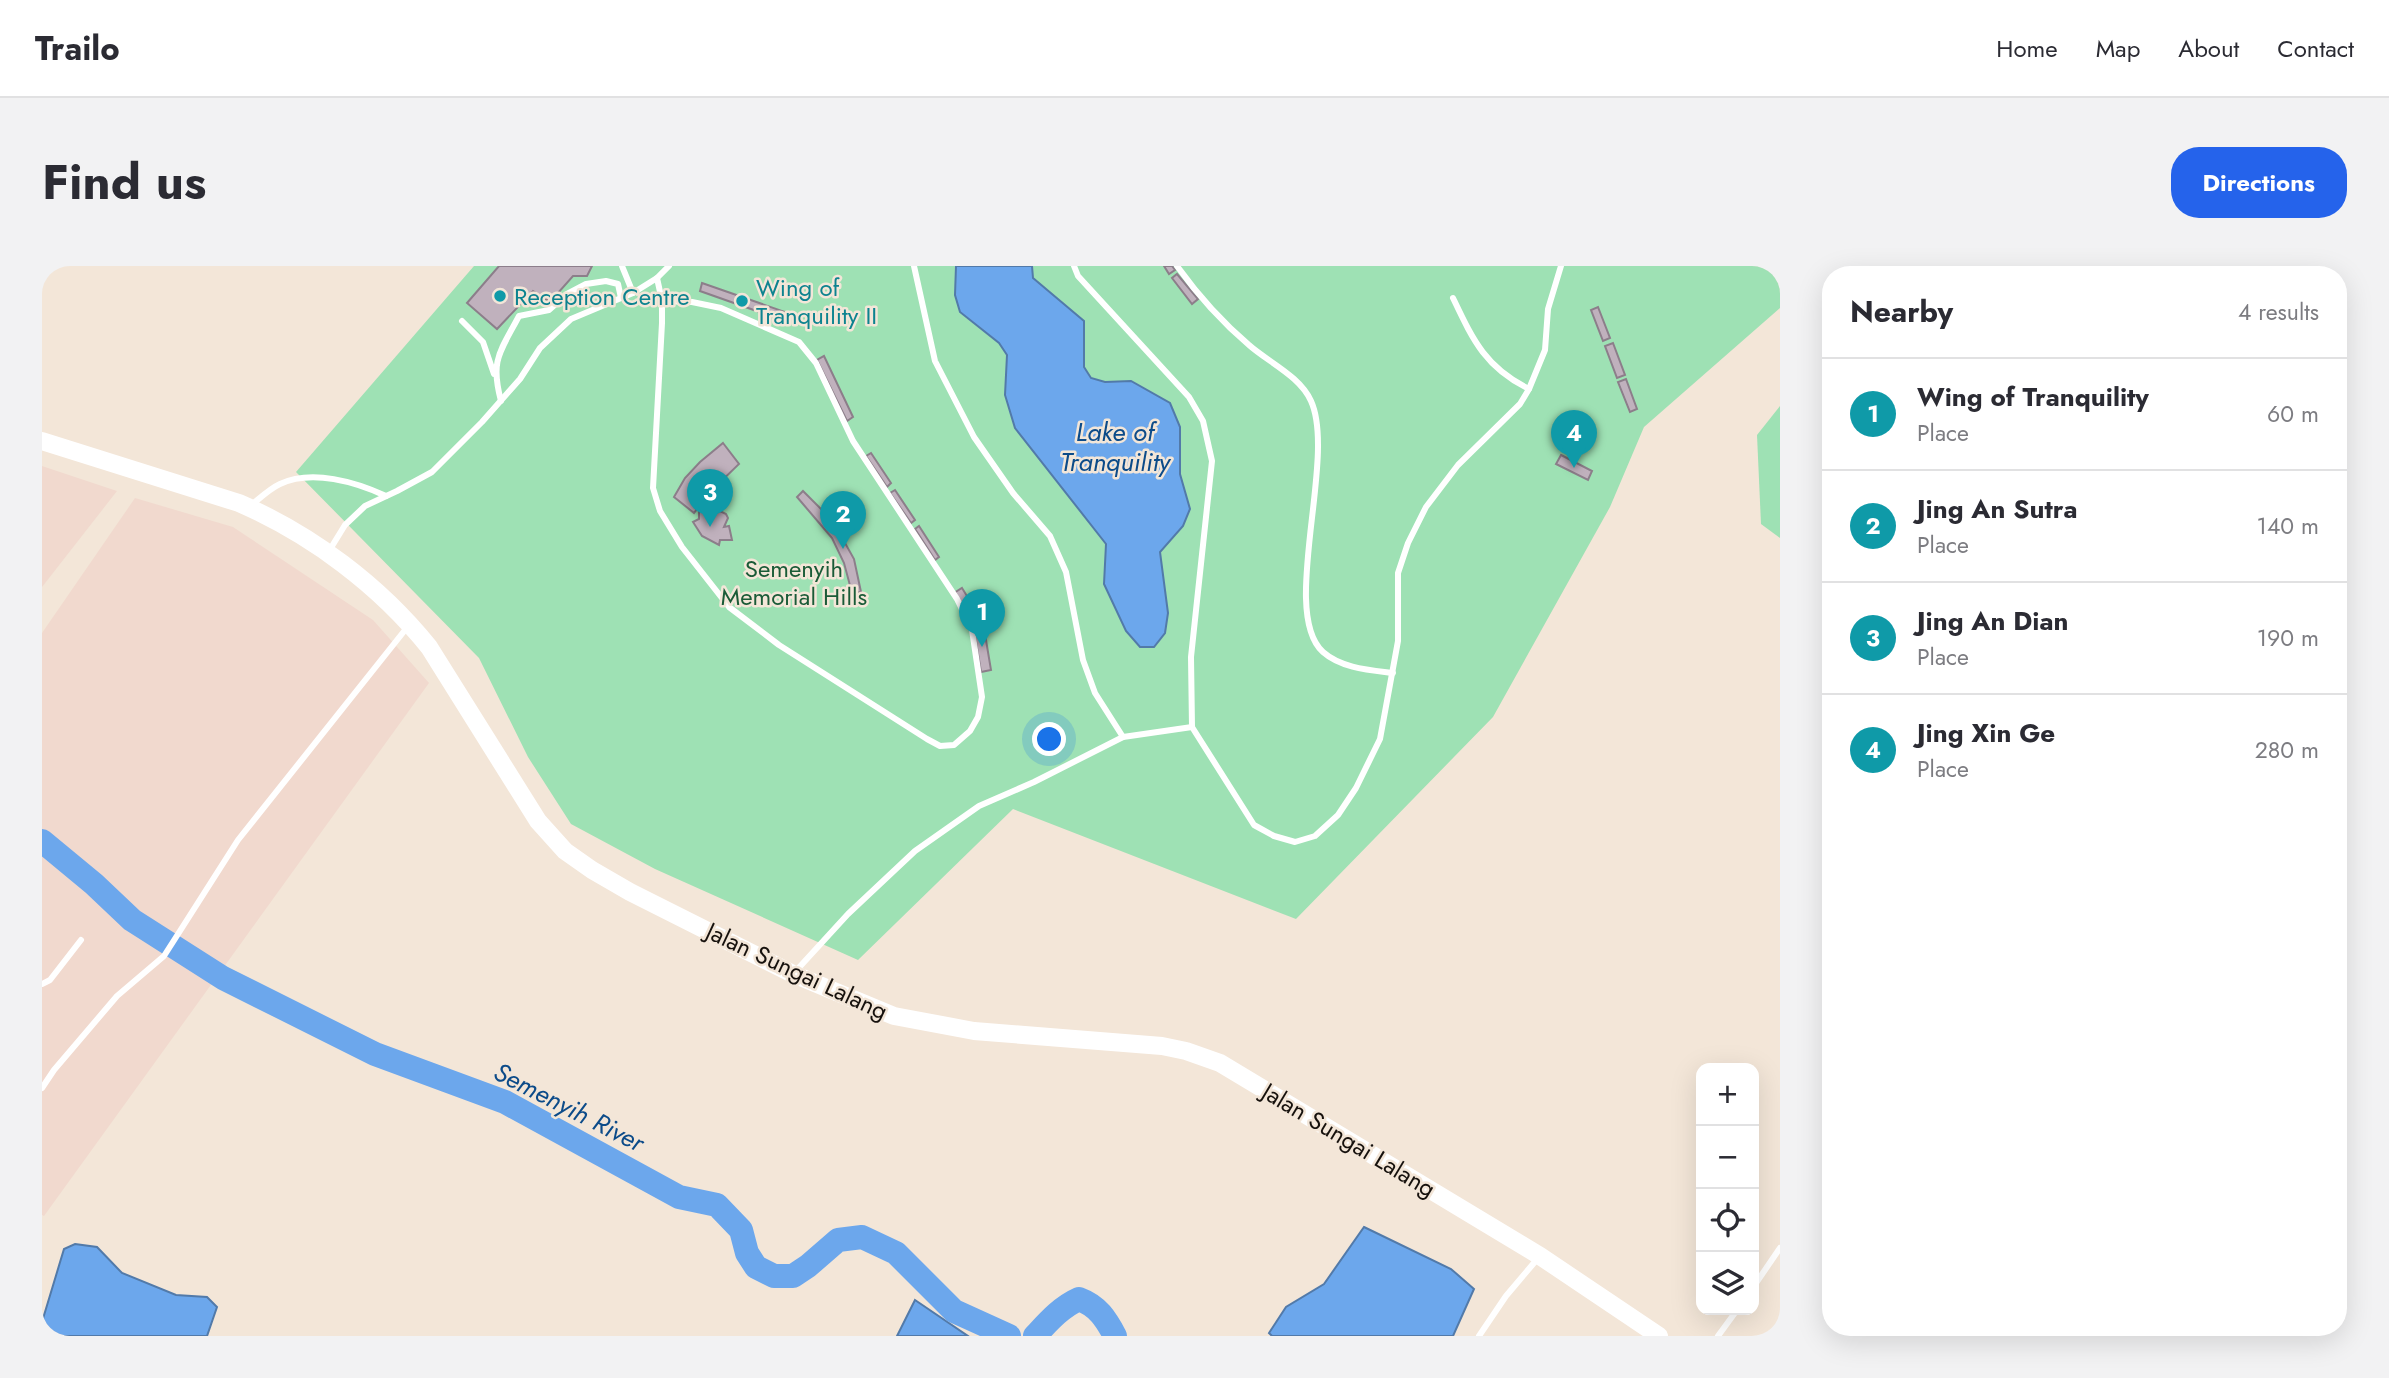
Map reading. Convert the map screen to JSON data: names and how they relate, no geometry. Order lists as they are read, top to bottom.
{
  "streets": {
    "street": ["Jalan Sungai Lalang"]
  },
  "water": ["Lake of Tranquility", "Semenyih River"],
  "parks": ["Semenyih Memorial Hills"],
  "places": ["Reception Centre", "Wing of Tranquility II"],
  "page": {
    "header": "Trailo",
    "nav": [
      "Home",
      "Map",
      "About",
      "Contact"
    ],
    "title": "Find us",
    "buttons": "Directions",
    "heading": ["Nearby", "4 results"],
    "list": [
      {
        "mark": "1",
        "name": "Wing of Tranquility",
        "note": "Place",
        "value": "60 m"
      },
      {
        "mark": "2",
        "name": "Jing An Sutra",
        "note": "Place",
        "value": "140 m"
      },
      {
        "mark": "3",
        "name": "Jing An Dian",
        "note": "Place",
        "value": "190 m"
      },
      {
        "mark": "4",
        "name": "Jing Xin Ge",
        "note": "Place",
        "value": "280 m"
      }
    ],
    "pins": [
      "4",
      "3",
      "2",
      "1"
    ],
    "map_buttons": ["+", "−"]
  }
}
